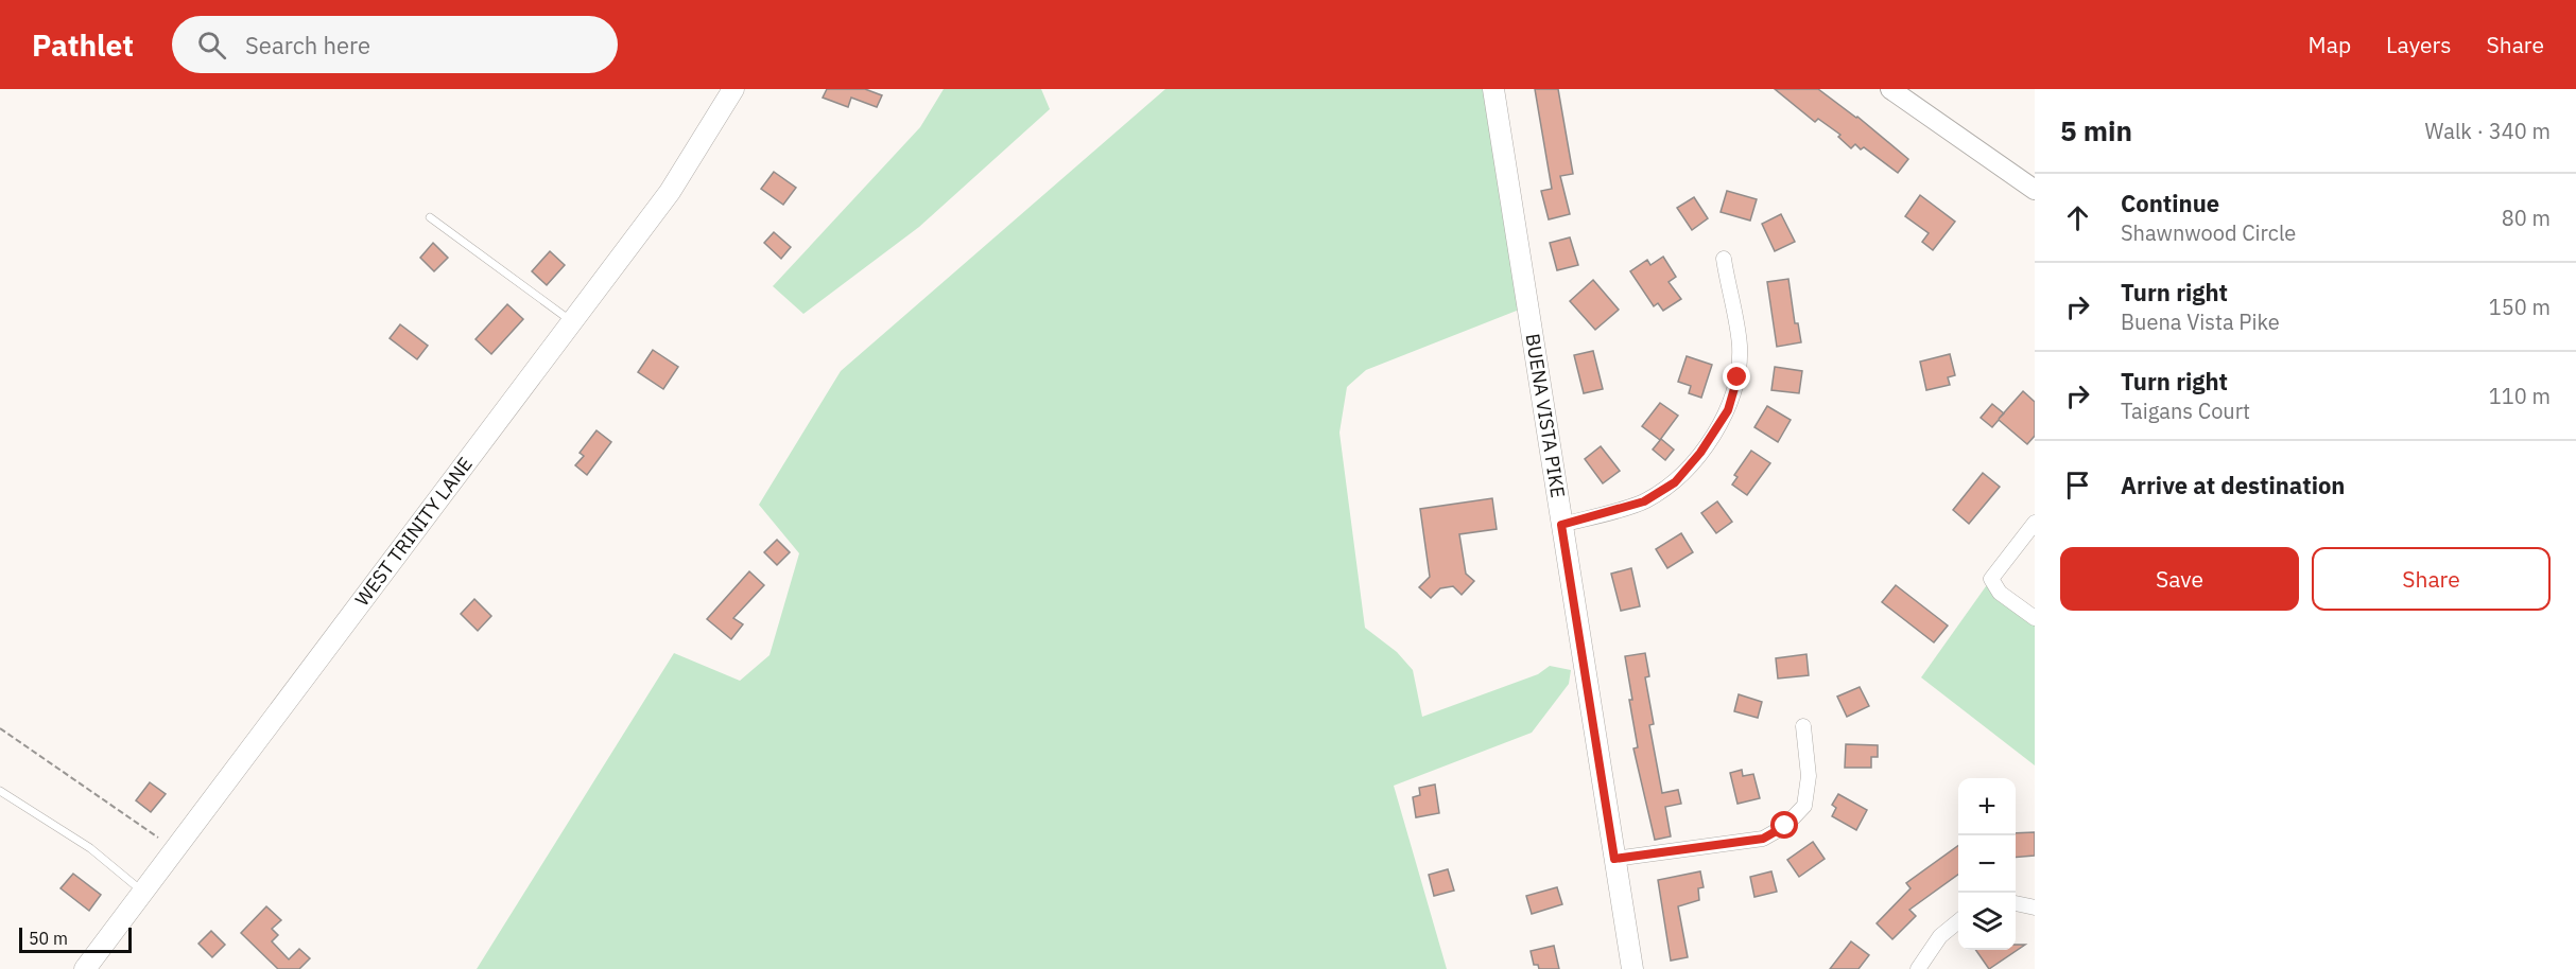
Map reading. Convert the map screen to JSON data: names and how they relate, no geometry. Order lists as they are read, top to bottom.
{
  "streets": {
    "main road": ["BUENA VISTA PIKE", "WEST TRINITY LANE"]
  },
  "scale_bar": "50 m",
  "page": {
    "header": "Pathlet",
    "search": "Search here",
    "nav": ["Map", "Layers", "Share"],
    "heading": ["5 min", "Walk · 340 m"],
    "list": [
      ["Continue", "Shawnwood Circle", "80 m"],
      ["Turn right", "Buena Vista Pike", "150 m"],
      ["Turn right", "Taigans Court", "110 m"],
      "Arrive at destination"
    ],
    "buttons": ["Save", "Share"],
    "map_buttons": ["+", "−"],
    "scale": "50 m"
  }
}
